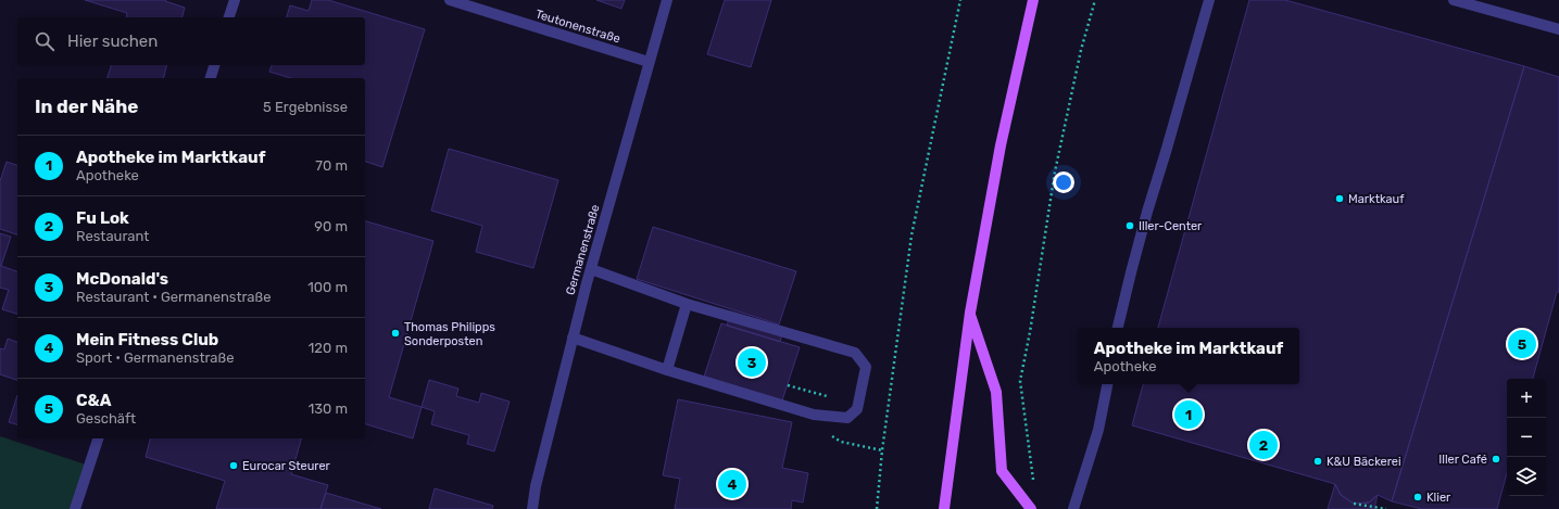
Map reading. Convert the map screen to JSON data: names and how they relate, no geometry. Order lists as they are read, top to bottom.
{
  "streets": {
    "street": ["Teutonenstraße", "Germanenstraße"]
  },
  "crossings": [
    ["Teutonenstraße", "Germanenstraße"]
  ],
  "places": [
    "Marktkauf",
    "Iller-Center",
    "Thomas Philipps Sonderposten",
    "Iller Café",
    "K&U Bäckerei",
    "Eurocar Steurer",
    "Klier"
  ],
  "page": {
    "search": "Hier suchen",
    "heading": ["In der Nähe", "5 Ergebnisse"],
    "list": [
      {
        "mark": "1",
        "name": "Apotheke im Marktkauf",
        "note": "Apotheke",
        "value": "70 m"
      },
      {
        "mark": "2",
        "name": "Fu Lok",
        "note": "Restaurant",
        "value": "90 m"
      },
      {
        "mark": "3",
        "name": "McDonald's",
        "note": "Restaurant · Germanenstraße",
        "value": "100 m"
      },
      {
        "mark": "4",
        "name": "Mein Fitness Club",
        "note": "Sport · Germanenstraße",
        "value": "120 m"
      },
      {
        "mark": "5",
        "name": "C&A",
        "note": "Geschäft",
        "value": "130 m"
      }
    ],
    "popup": ["Apotheke im Marktkauf", "Apotheke"],
    "pins": [
      "5",
      "3",
      "1",
      "2",
      "4"
    ],
    "map_buttons": ["+", "−"]
  }
}
